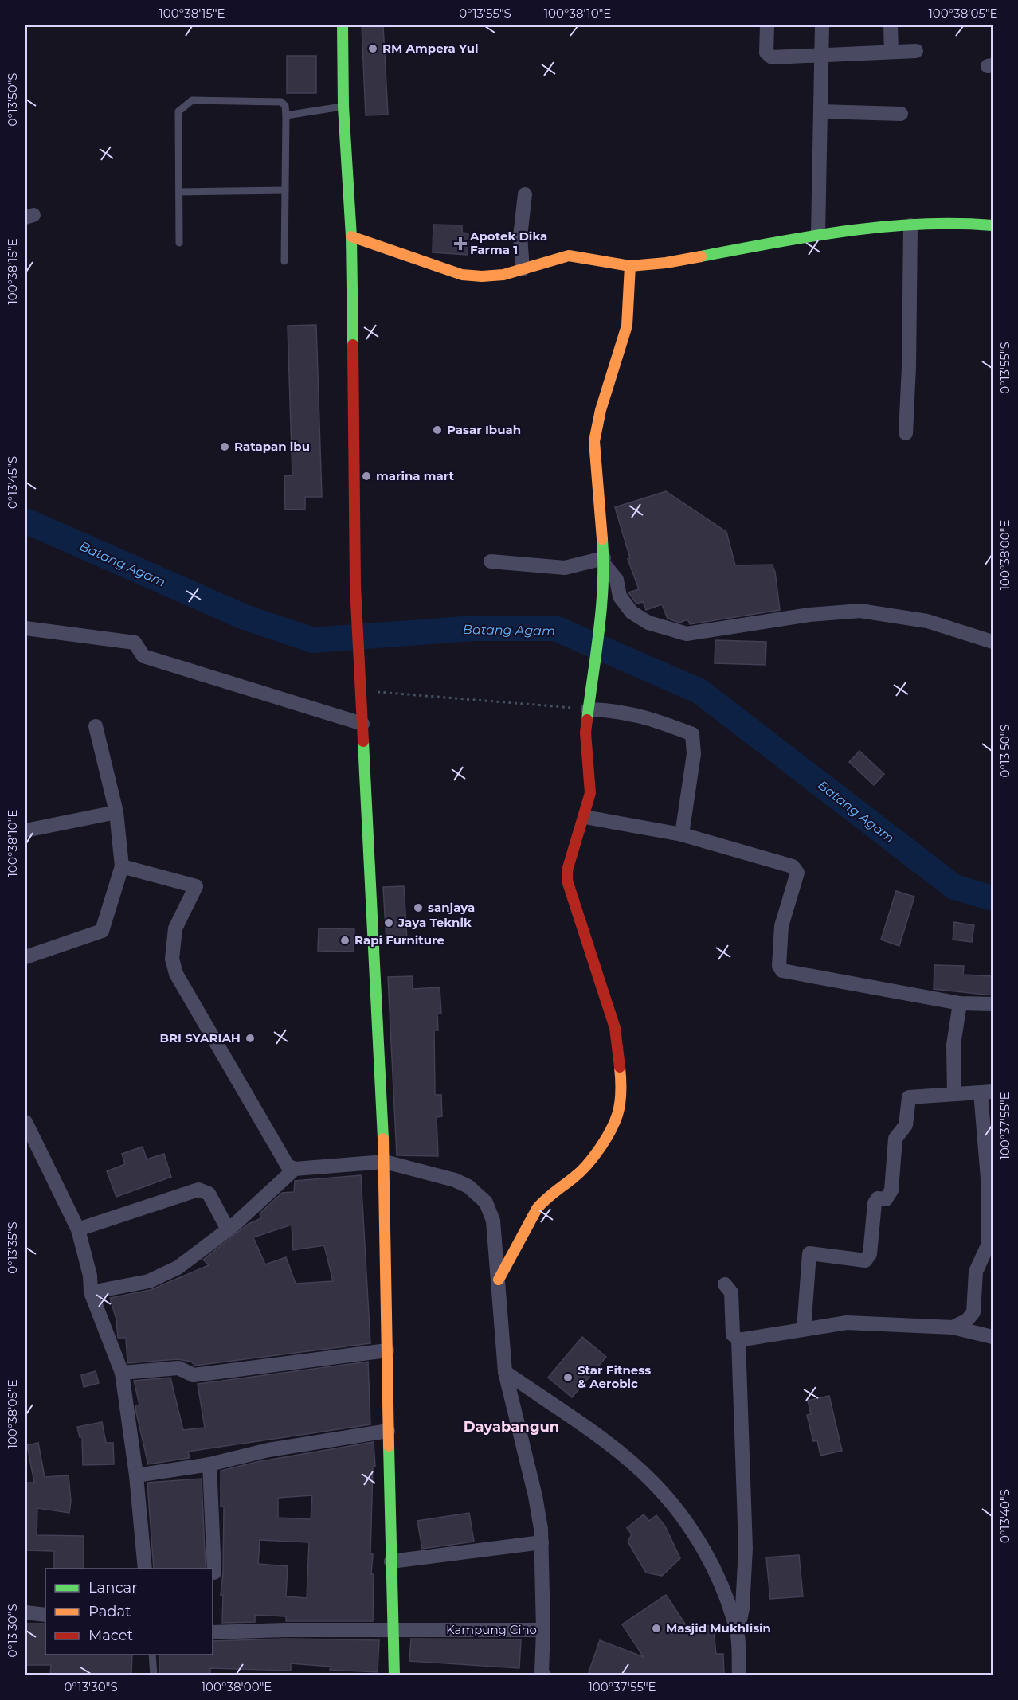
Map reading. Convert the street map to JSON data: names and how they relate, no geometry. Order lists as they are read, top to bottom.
{
  "streets": {
    "street": ["Kampung Cino"]
  },
  "districts": ["Dayabangun"],
  "water": ["Batang Agam"],
  "places": {
    "other": [
      "RM Ampera Yul",
      "Pasar Ibuah",
      "Ratapan ibu",
      "marina mart",
      "sanjaya",
      "Jaya Teknik",
      "Rapi Furniture",
      "BRI SYARIAH",
      "Star Fitness & Aerobic",
      "Masjid Mukhlisin"
    ],
    "health": ["Apotek Dika Farma 1"]
  },
  "legend": ["Lancar", "Padat", "Macet"],
  "coordinates": [
    "100°38'15\"E",
    "0°13'55\"S",
    "100°38'10\"E",
    "100°38'05\"E",
    "0°13'50\"S",
    "0°13'45\"S",
    "100°38'00\"E",
    "100°37'55\"E",
    "0°13'35\"S",
    "0°13'40\"S",
    "0°13'30\"S"
  ]
}
